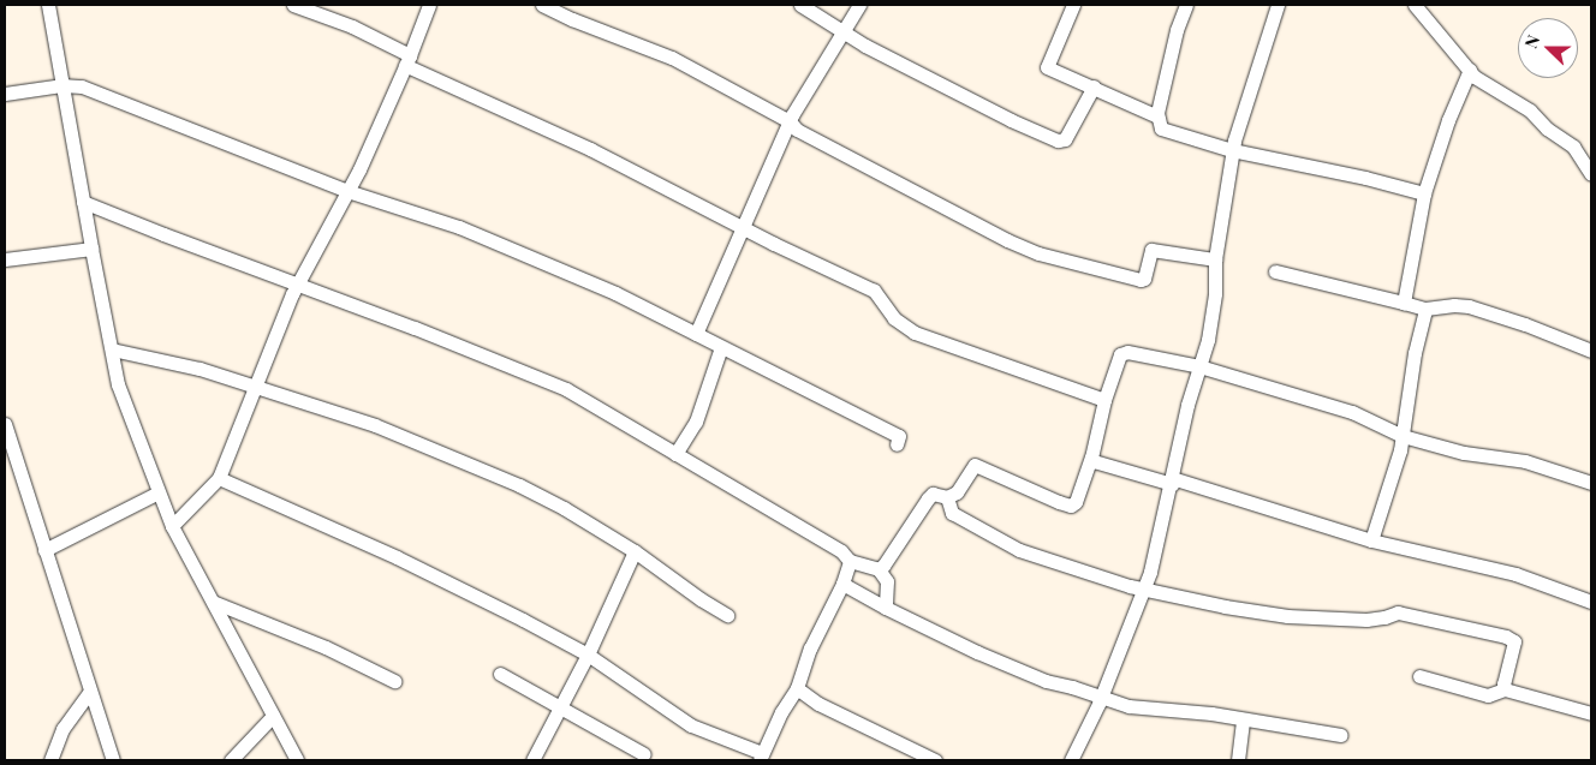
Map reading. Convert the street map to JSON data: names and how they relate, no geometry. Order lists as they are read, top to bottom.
{
  "north": "left"
}
